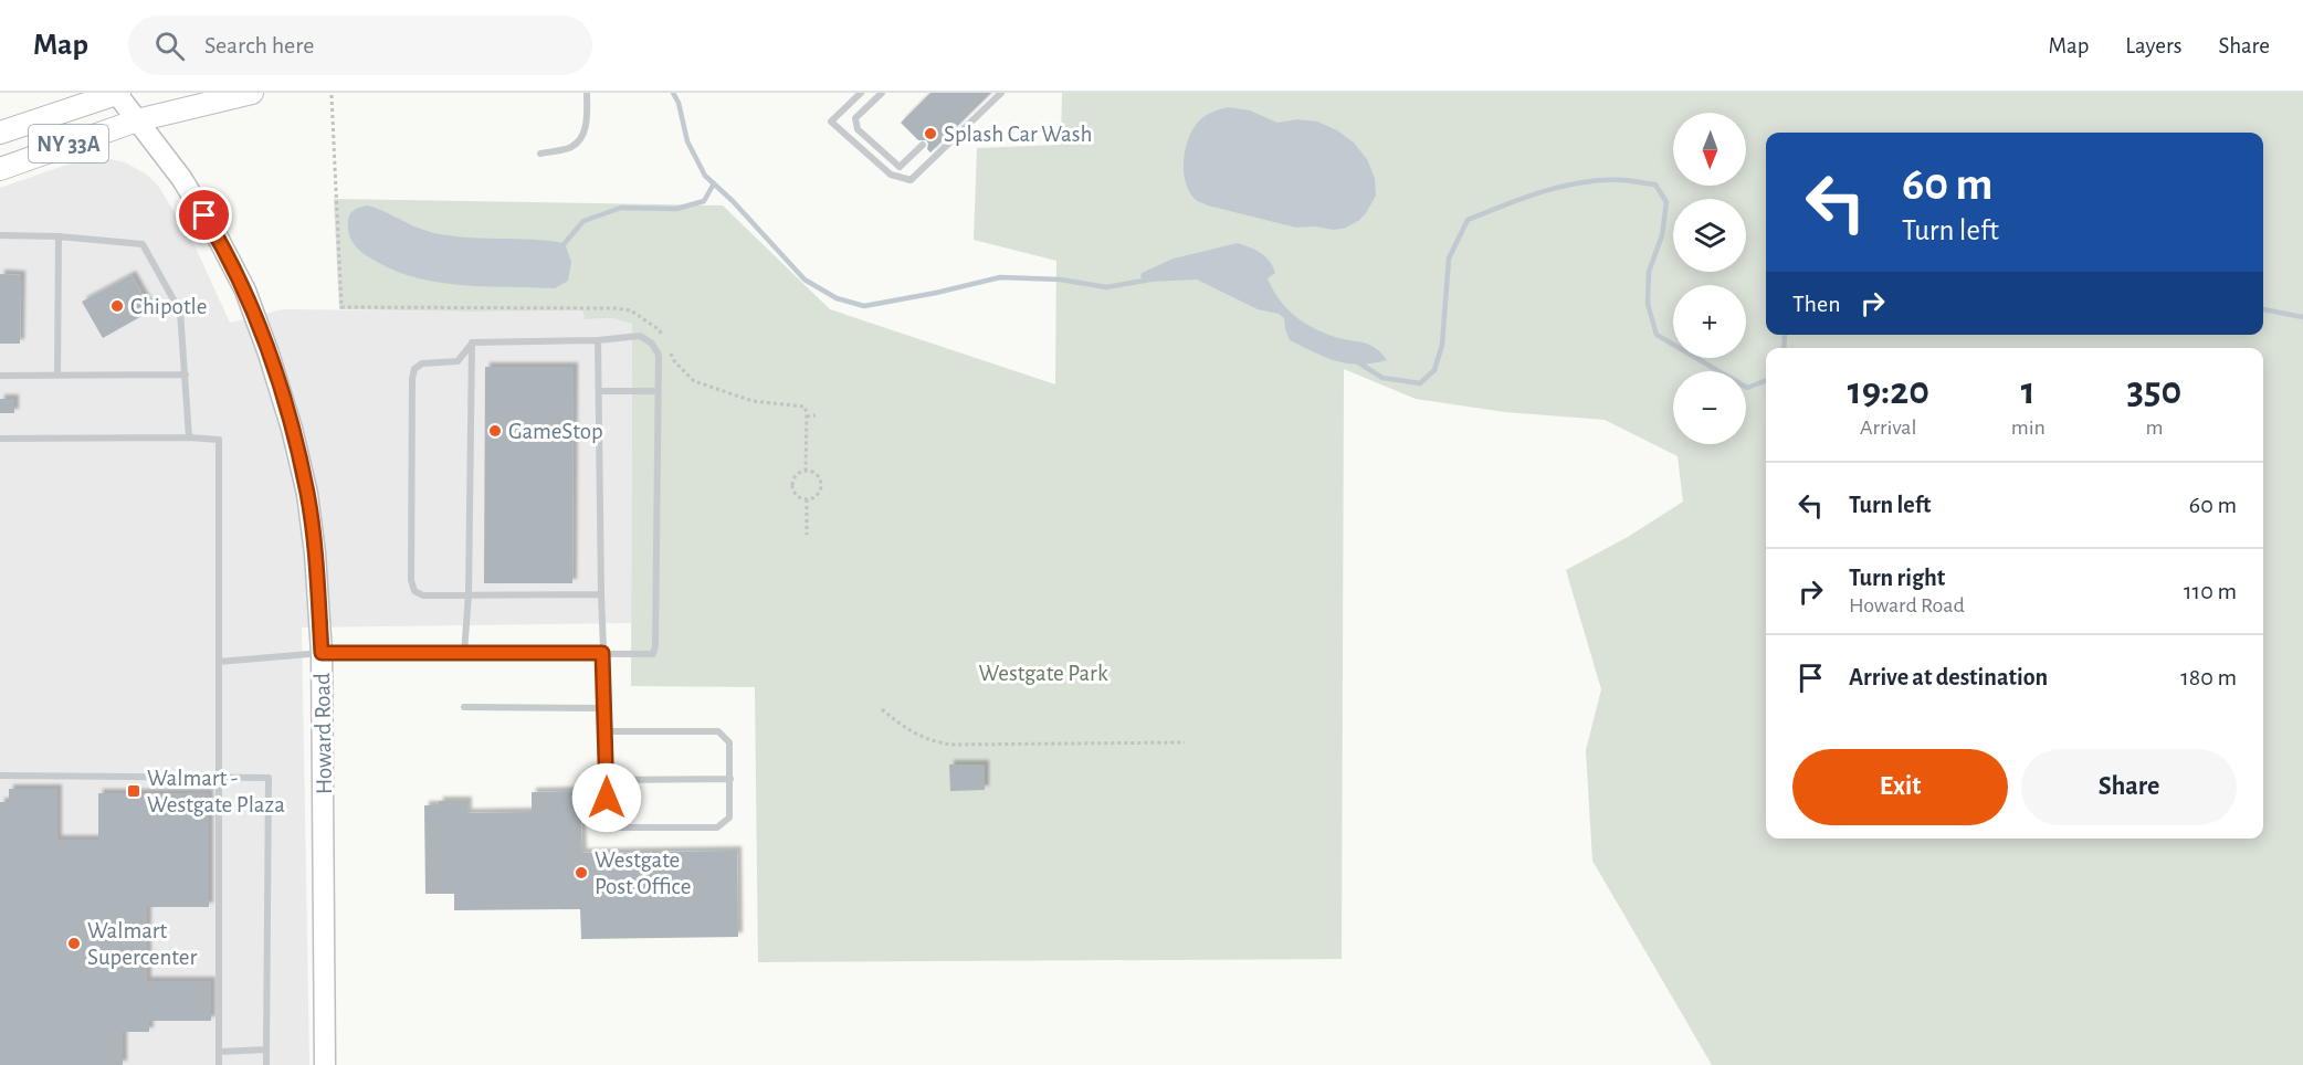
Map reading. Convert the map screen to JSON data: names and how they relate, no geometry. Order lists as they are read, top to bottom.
{
  "streets": {
    "main road": ["NY 33A", "Howard Road"]
  },
  "crossings": [
    ["NY 33A", "Howard Road"]
  ],
  "parks": ["Westgate Park"],
  "places": {
    "other": [
      "Splash Car Wash",
      "Chipotle",
      "GameStop",
      "Westgate Post Office",
      "Walmart Supercenter"
    ],
    "transit": ["Walmart - Westgate Plaza"]
  },
  "north": "bottom",
  "page": {
    "header": "Map",
    "search": "Search here",
    "nav": ["Map", "Layers", "Share"],
    "map_buttons": ["+", "−"],
    "turn": ["60 m", "Turn left"],
    "then": "Then",
    "eta": [
      "19:20",
      "Arrival",
      "1",
      "min",
      "350",
      "m"
    ],
    "list": [
      {
        "name": "Turn left",
        "value": "60 m"
      },
      {
        "name": "Turn right",
        "note": "Howard Road",
        "value": "110 m"
      },
      {
        "name": "Arrive at destination",
        "value": "180 m"
      }
    ],
    "buttons": ["Exit", "Share"]
  }
}
